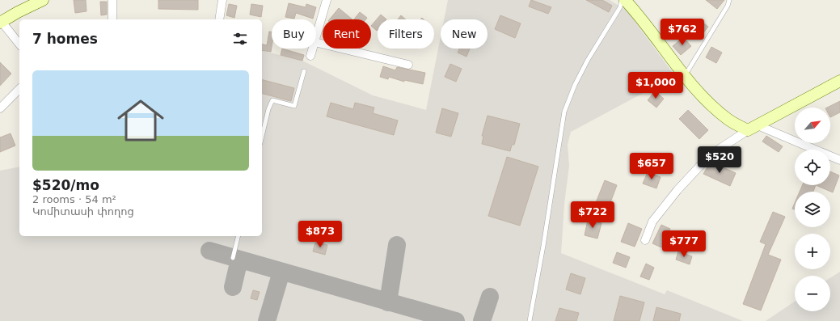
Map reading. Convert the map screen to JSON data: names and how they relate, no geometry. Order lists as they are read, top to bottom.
{
  "north": "top right",
  "page": {
    "price": [
      "$762",
      "$1,000",
      "$520",
      "$657",
      "$722",
      "$873",
      "$777"
    ],
    "chip": [
      "Buy",
      "Rent",
      "Filters",
      "New"
    ],
    "heading": "7 homes",
    "list": [
      {
        "name": "$520/mo",
        "note": "2 rooms · 54 m² · Կոմիտասի փողոց"
      }
    ],
    "map_buttons": ["+", "−"]
  }
}
